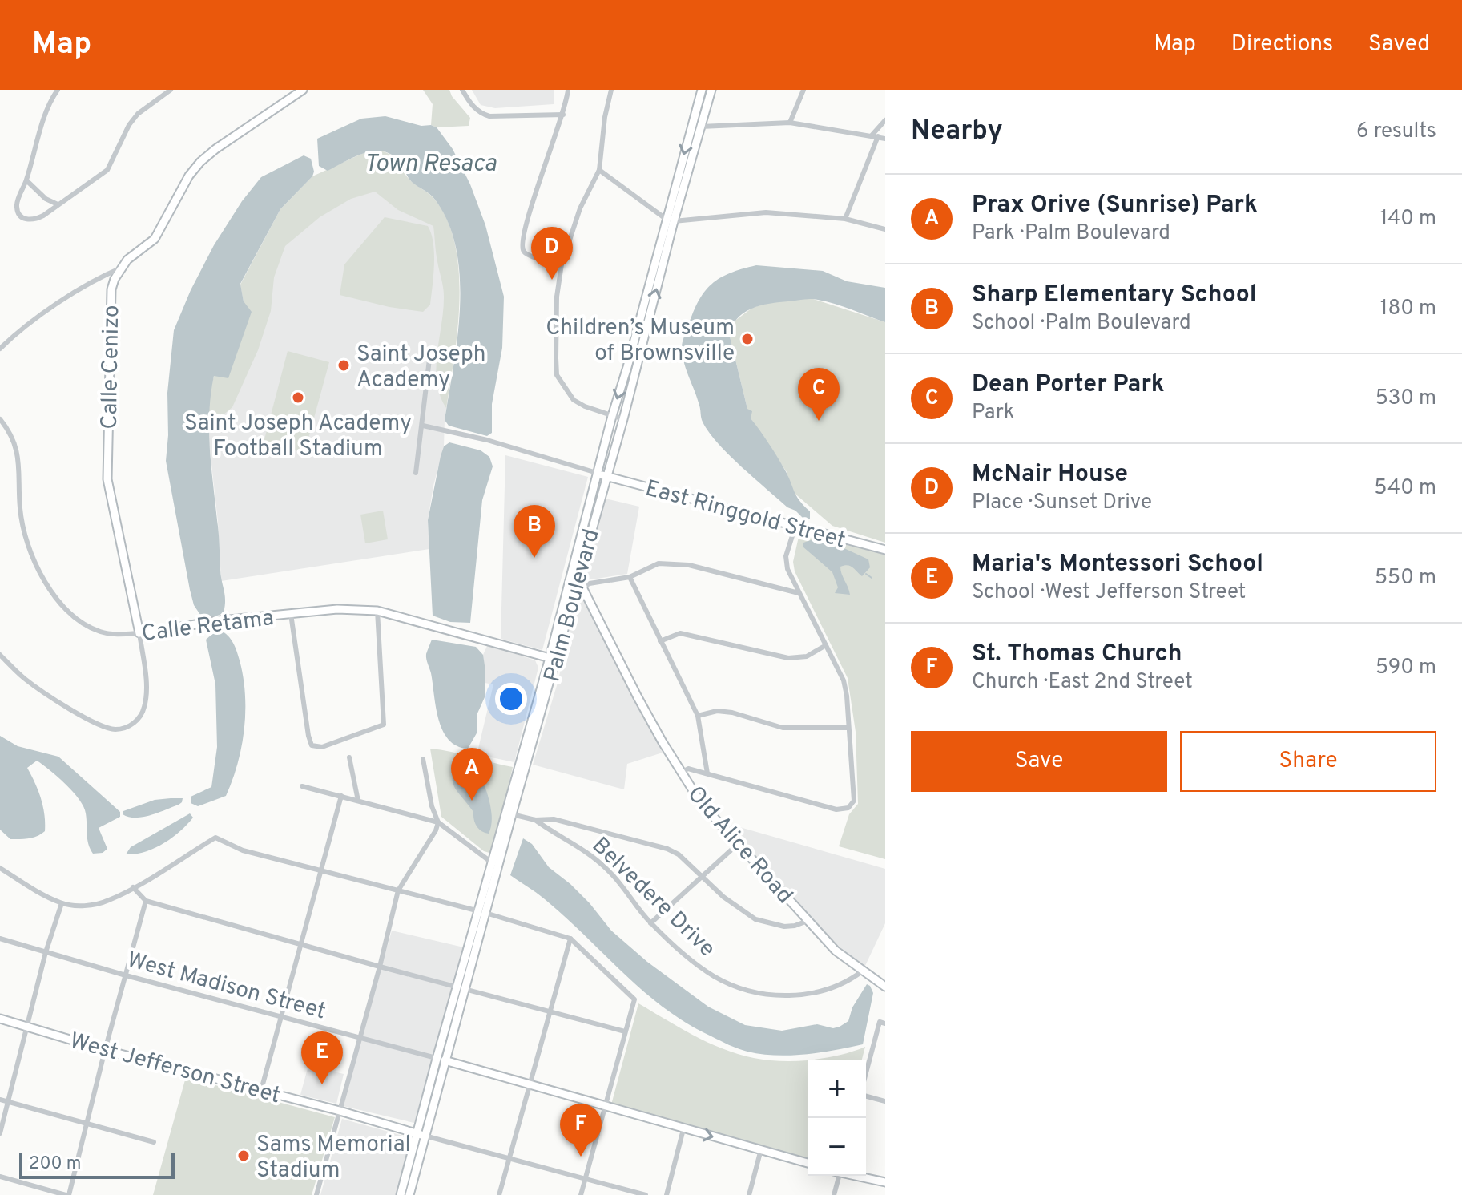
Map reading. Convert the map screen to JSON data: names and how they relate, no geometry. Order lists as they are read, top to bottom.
{
  "streets": {
    "main road": [
      "Calle Cenizo",
      "East Ringgold Street",
      "Palm Boulevard",
      "Calle Retama",
      "Old Alice Road",
      "West Jefferson Street"
    ],
    "street": ["Belvedere Drive", "West Madison Street"]
  },
  "crossings": [
    ["Calle Cenizo", "Calle Retama"],
    ["East Ringgold Street", "Palm Boulevard"],
    ["Palm Boulevard", "Calle Retama"],
    ["Palm Boulevard", "Old Alice Road"],
    ["Palm Boulevard", "West Madison Street"],
    ["Palm Boulevard", "West Jefferson Street"],
    ["Old Alice Road", "Belvedere Drive"]
  ],
  "water": ["Town Resaca"],
  "places": [
    "Children’s Museum of Brownsville",
    "Saint Joseph Academy",
    "Saint Joseph Academy Football Stadium",
    "Sams Memorial Stadium"
  ],
  "scale_bar": "200 m",
  "page": {
    "header": "Map",
    "nav": ["Map", "Directions", "Saved"],
    "heading": ["Nearby", "6 results"],
    "list": [
      {
        "mark": "A",
        "name": "Prax Orive (Sunrise) Park",
        "note": "Park · Palm Boulevard",
        "value": "140 m"
      },
      {
        "mark": "B",
        "name": "Sharp Elementary School",
        "note": "School · Palm Boulevard",
        "value": "180 m"
      },
      {
        "mark": "C",
        "name": "Dean Porter Park",
        "note": "Park",
        "value": "530 m"
      },
      {
        "mark": "D",
        "name": "McNair House",
        "note": "Place · Sunset Drive",
        "value": "540 m"
      },
      {
        "mark": "E",
        "name": "Maria's Montessori School",
        "note": "School · West Jefferson Street",
        "value": "550 m"
      },
      {
        "mark": "F",
        "name": "St. Thomas Church",
        "note": "Church · East 2nd Street",
        "value": "590 m"
      }
    ],
    "pins": [
      "D",
      "C",
      "B",
      "A",
      "E",
      "F"
    ],
    "buttons": ["Save", "Share"],
    "map_buttons": ["+", "−"],
    "scale": "200 m"
  }
}
